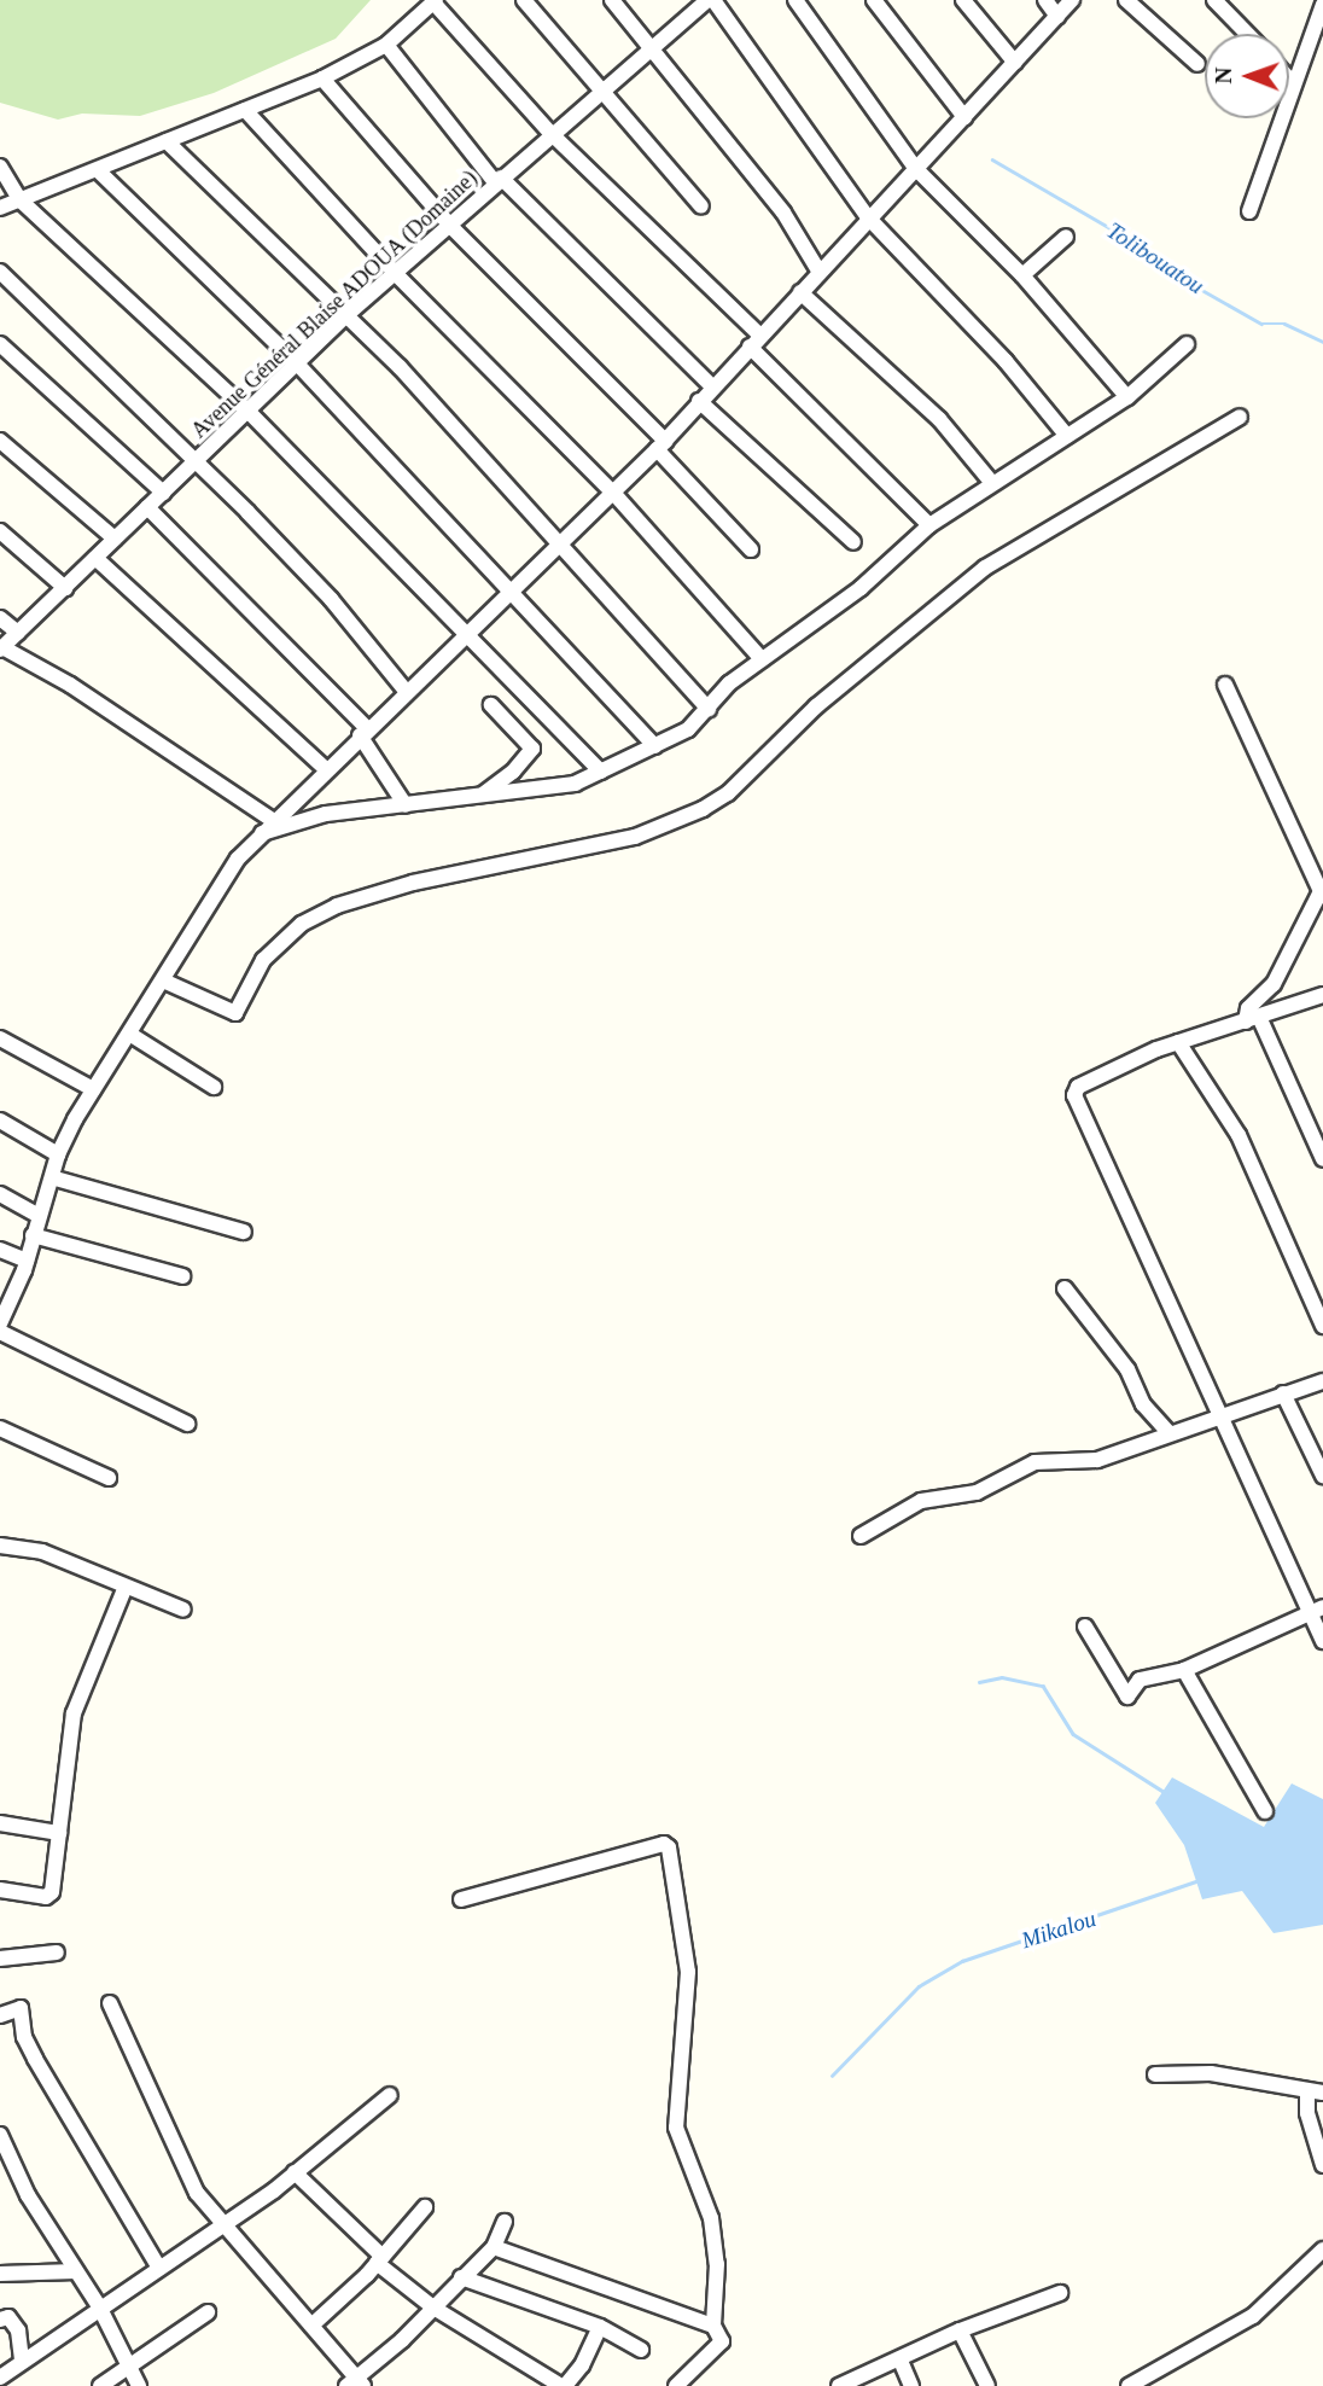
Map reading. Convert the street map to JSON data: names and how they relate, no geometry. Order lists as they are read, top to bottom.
{
  "streets": {
    "street": ["Avenue Général Blaise ADOUA (Domaine)"]
  },
  "water": ["Tolibouatou", "Mikalou"],
  "north": "left"
}
